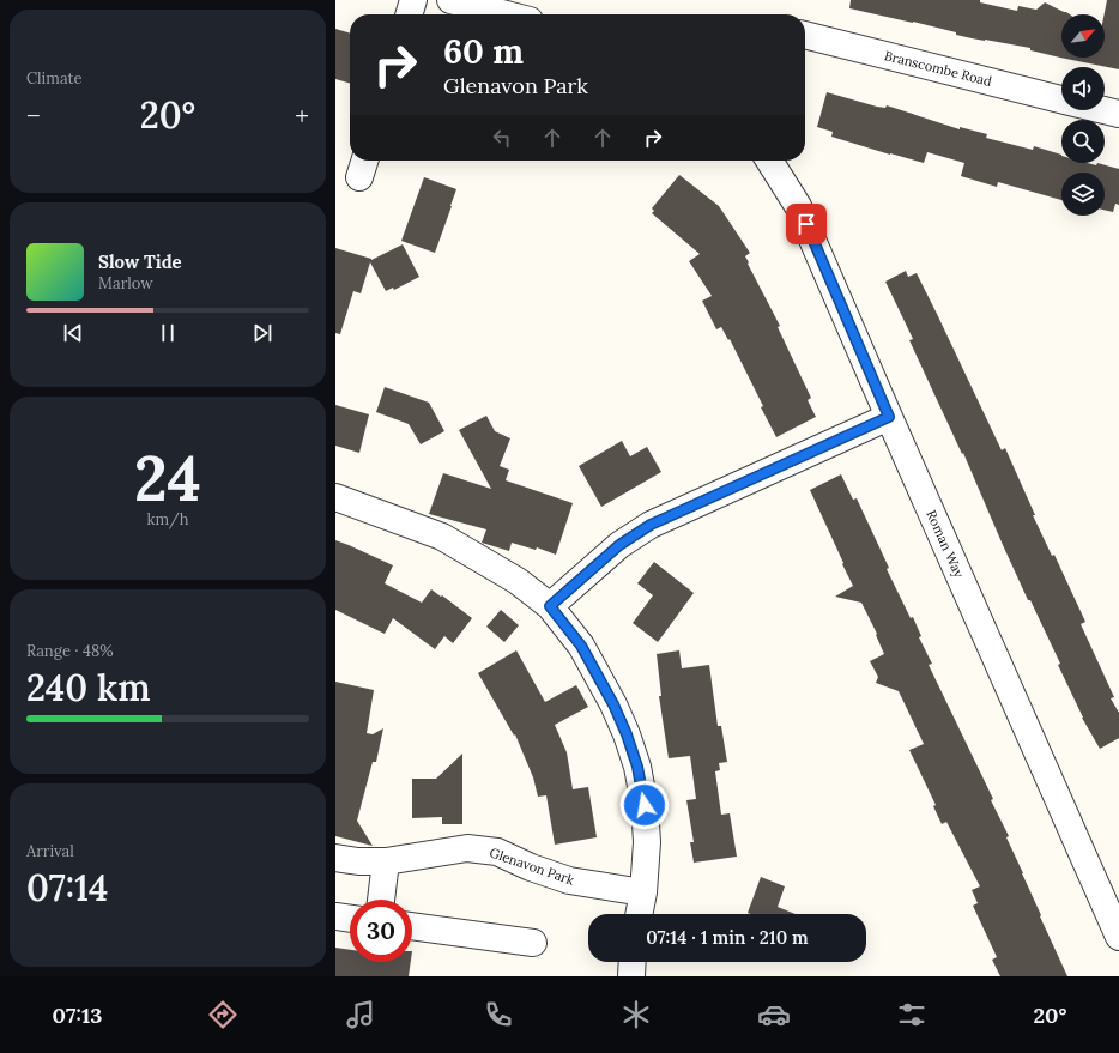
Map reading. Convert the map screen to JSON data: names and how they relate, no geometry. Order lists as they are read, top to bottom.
{
  "streets": {
    "street": ["Branscombe Road", "Roman Way", "Glenavon Park"]
  },
  "north": "top right",
  "page": {
    "tile": [
      "Climate",
      ["24", "km/h"],
      ["Range · 48%", "240 km"],
      ["Arrival", "07:14"]
    ],
    "turn": ["60 m", "Glenavon Park"],
    "heat": ["−", "20°", "+"],
    "song": ["Slow Tide", "Marlow"],
    "limit": "30",
    "trip": "07:14 · 1 min · 210 m",
    "tabs": ["07:13", "20°"]
  }
}
